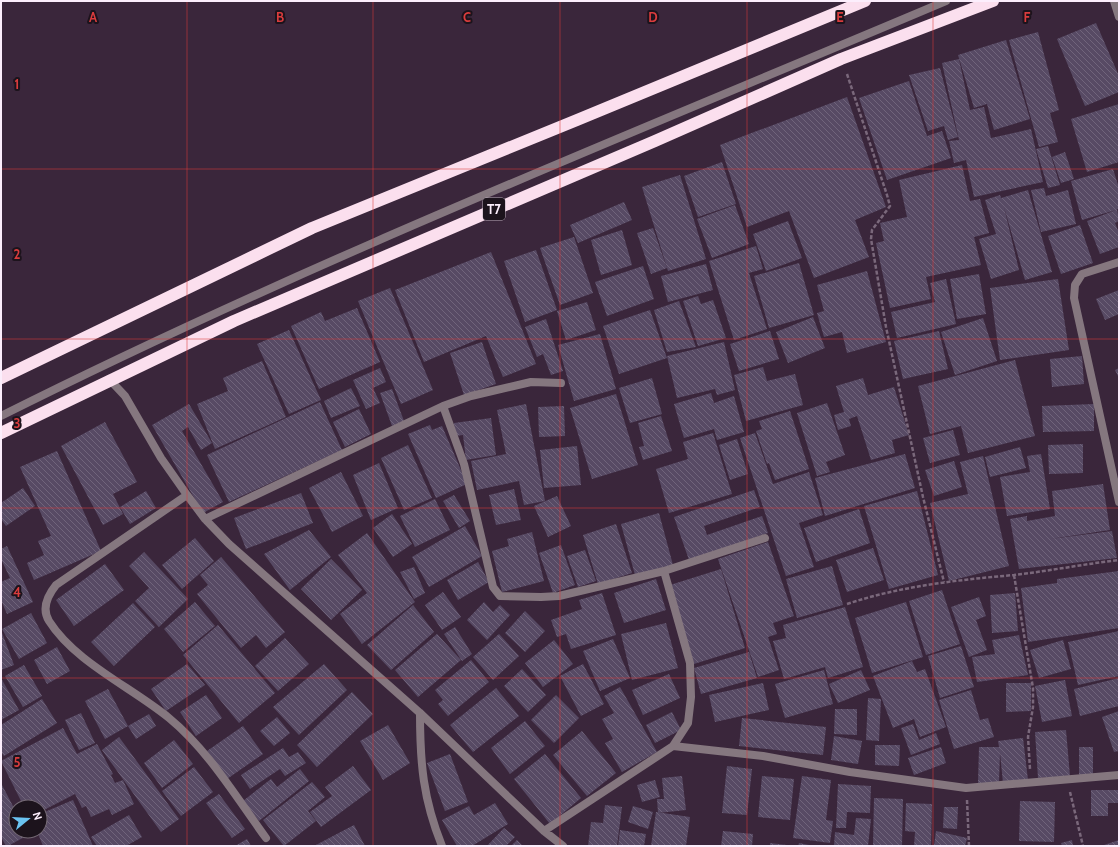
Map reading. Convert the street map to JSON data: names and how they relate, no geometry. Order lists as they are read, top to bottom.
{
  "streets": {
    "highway": ["T7"]
  },
  "north": "right",
  "grid": {
    "columns": [
      "A",
      "B",
      "C",
      "D",
      "E",
      "F"
    ],
    "rows": [
      "1",
      "2",
      "3",
      "4",
      "5"
    ]
  }
}
